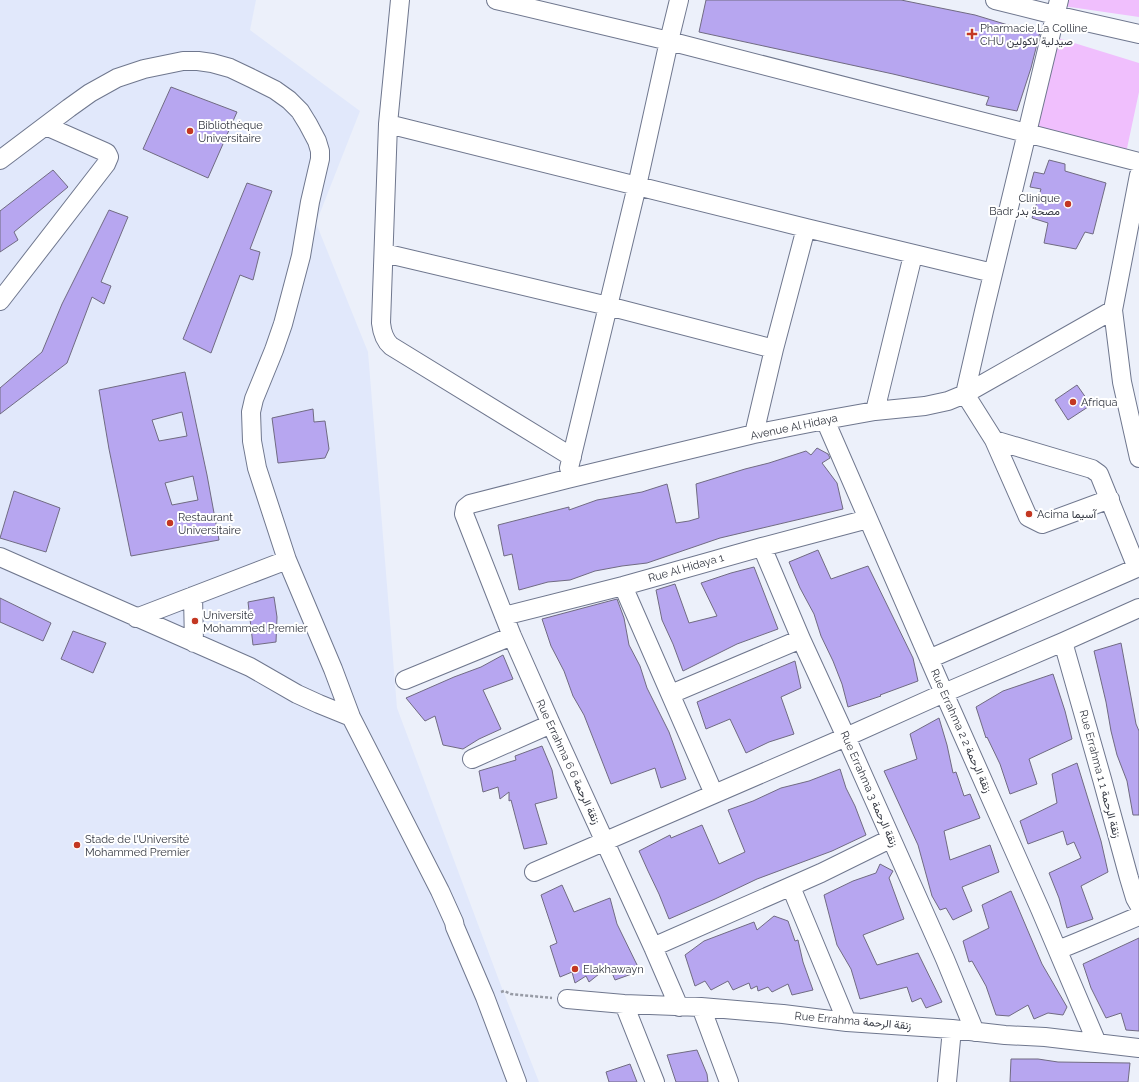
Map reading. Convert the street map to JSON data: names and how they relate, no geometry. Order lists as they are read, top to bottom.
{
  "streets": {
    "street": [
      "Avenue Al Hidaya",
      "Rue Al Hidaya 1",
      "Rue Errahma 2 2 زنقة الرحمة",
      "Rue Errahma 6 6 زنقة الرحمة",
      "Rue Errahma 1 زنقة الرحمة 1",
      "Rue Errahma 3 زنقة الرحمة",
      "Rue Errahma زنقة الرحمة"
    ]
  },
  "crossings": [
    ["Avenue Al Hidaya", "Rue Errahma 2 2 زنقة الرحمة"],
    ["Avenue Al Hidaya", "Rue Errahma 6 6 زنقة الرحمة"],
    ["Rue Al Hidaya 1", "Rue Errahma 2 2 زنقة الرحمة"],
    ["Rue Al Hidaya 1", "Rue Errahma 6 6 زنقة الرحمة"],
    ["Rue Al Hidaya 1", "Rue Errahma 3 زنقة الرحمة"],
    ["Rue Errahma 2 2 زنقة الرحمة", "Rue Errahma زنقة الرحمة"],
    ["Rue Errahma 6 6 زنقة الرحمة", "Rue Errahma زنقة الرحمة"],
    ["Rue Errahma 3 زنقة الرحمة", "Rue Errahma زنقة الرحمة"]
  ],
  "places": {
    "health": ["Pharmacie La Colline CHU صيدلية لاكولين"],
    "other": [
      "Bibliothèque Universitaire",
      "Clinique Badr مصحة بدر",
      "Afriqua",
      "Acima آسيما",
      "Restaurant Universitaire",
      "Université Mohammed Premier",
      "Stade de l'Université Mohammed Premier",
      "Elakhawayn"
    ]
  }
}
